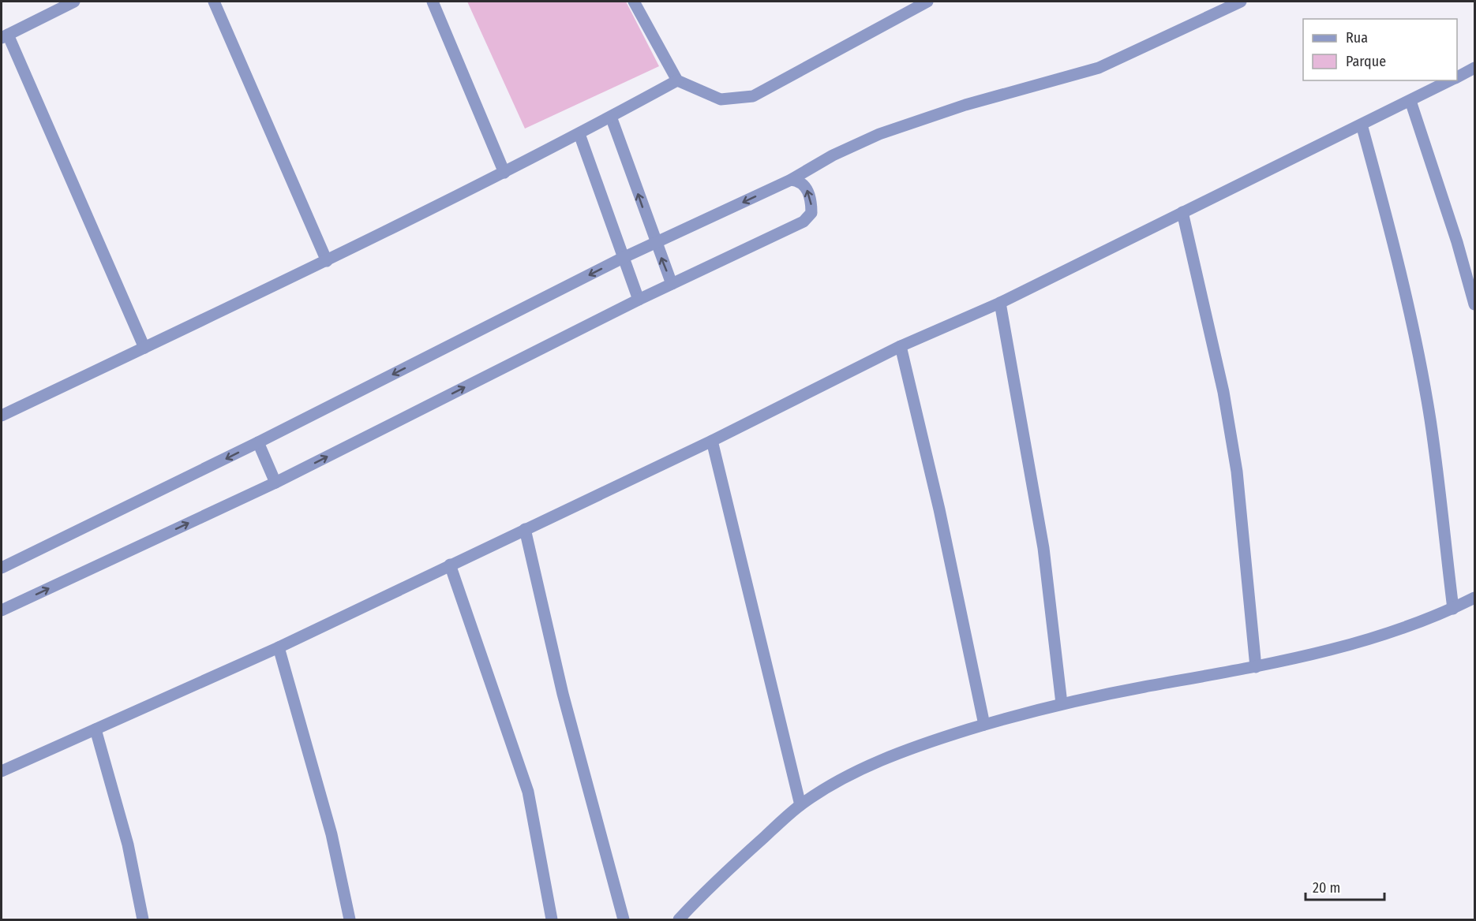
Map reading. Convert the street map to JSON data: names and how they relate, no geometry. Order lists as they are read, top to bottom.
{
  "legend": ["Rua", "Parque"],
  "scale_bar": "20 m"
}
